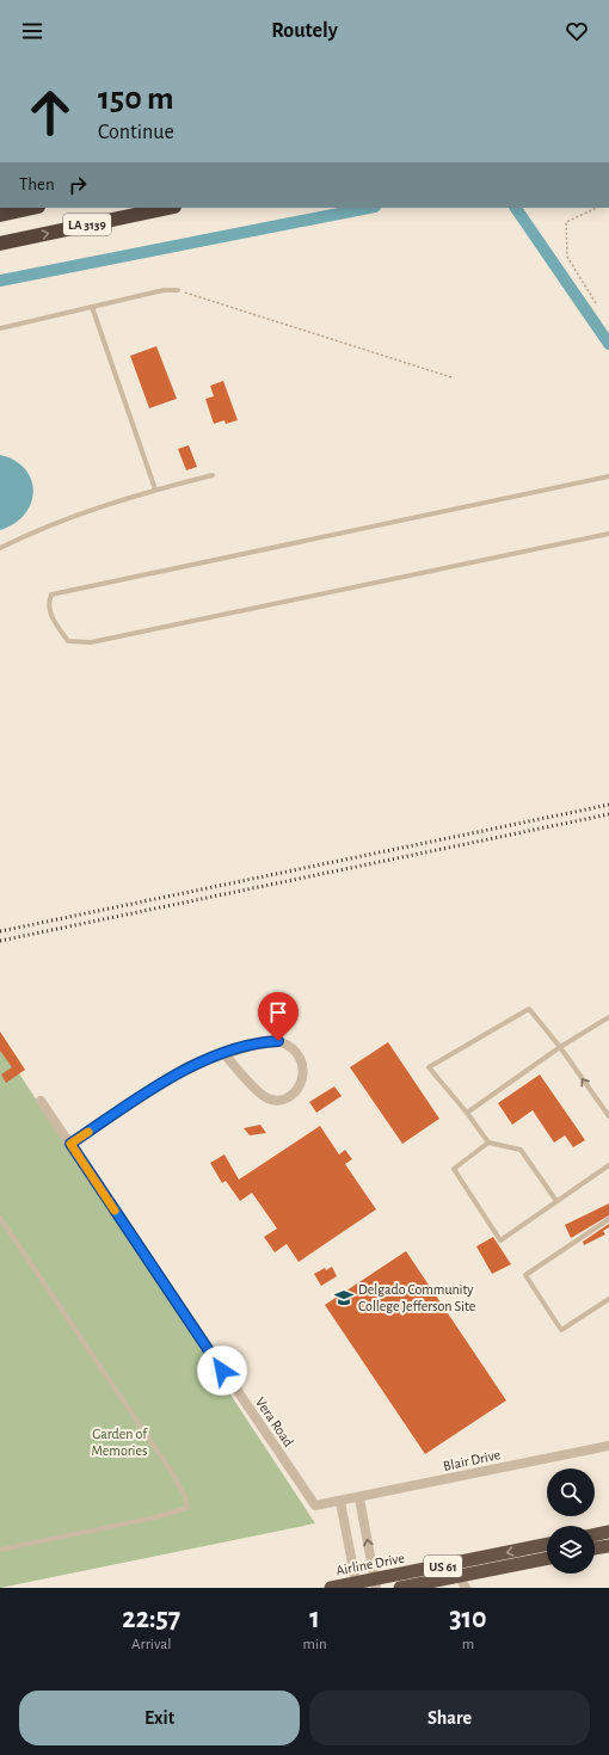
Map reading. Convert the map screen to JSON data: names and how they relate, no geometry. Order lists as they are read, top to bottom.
{
  "streets": {
    "highway": ["LA 3139", "Airline Drive", "US 61"],
    "street": ["Vera Road", "Blair Drive"]
  },
  "crossings": [
    ["Vera Road", "Blair Drive"]
  ],
  "parks": ["Garden of Memories"],
  "places": {
    "school or university": ["Delgado Community College Jefferson Site"]
  },
  "page": {
    "header": "Routely",
    "turn": ["150 m", "Continue"],
    "then": "Then",
    "eta": [
      "22:57",
      "Arrival",
      "1",
      "min",
      "310",
      "m"
    ],
    "buttons": ["Exit", "Share"]
  }
}
